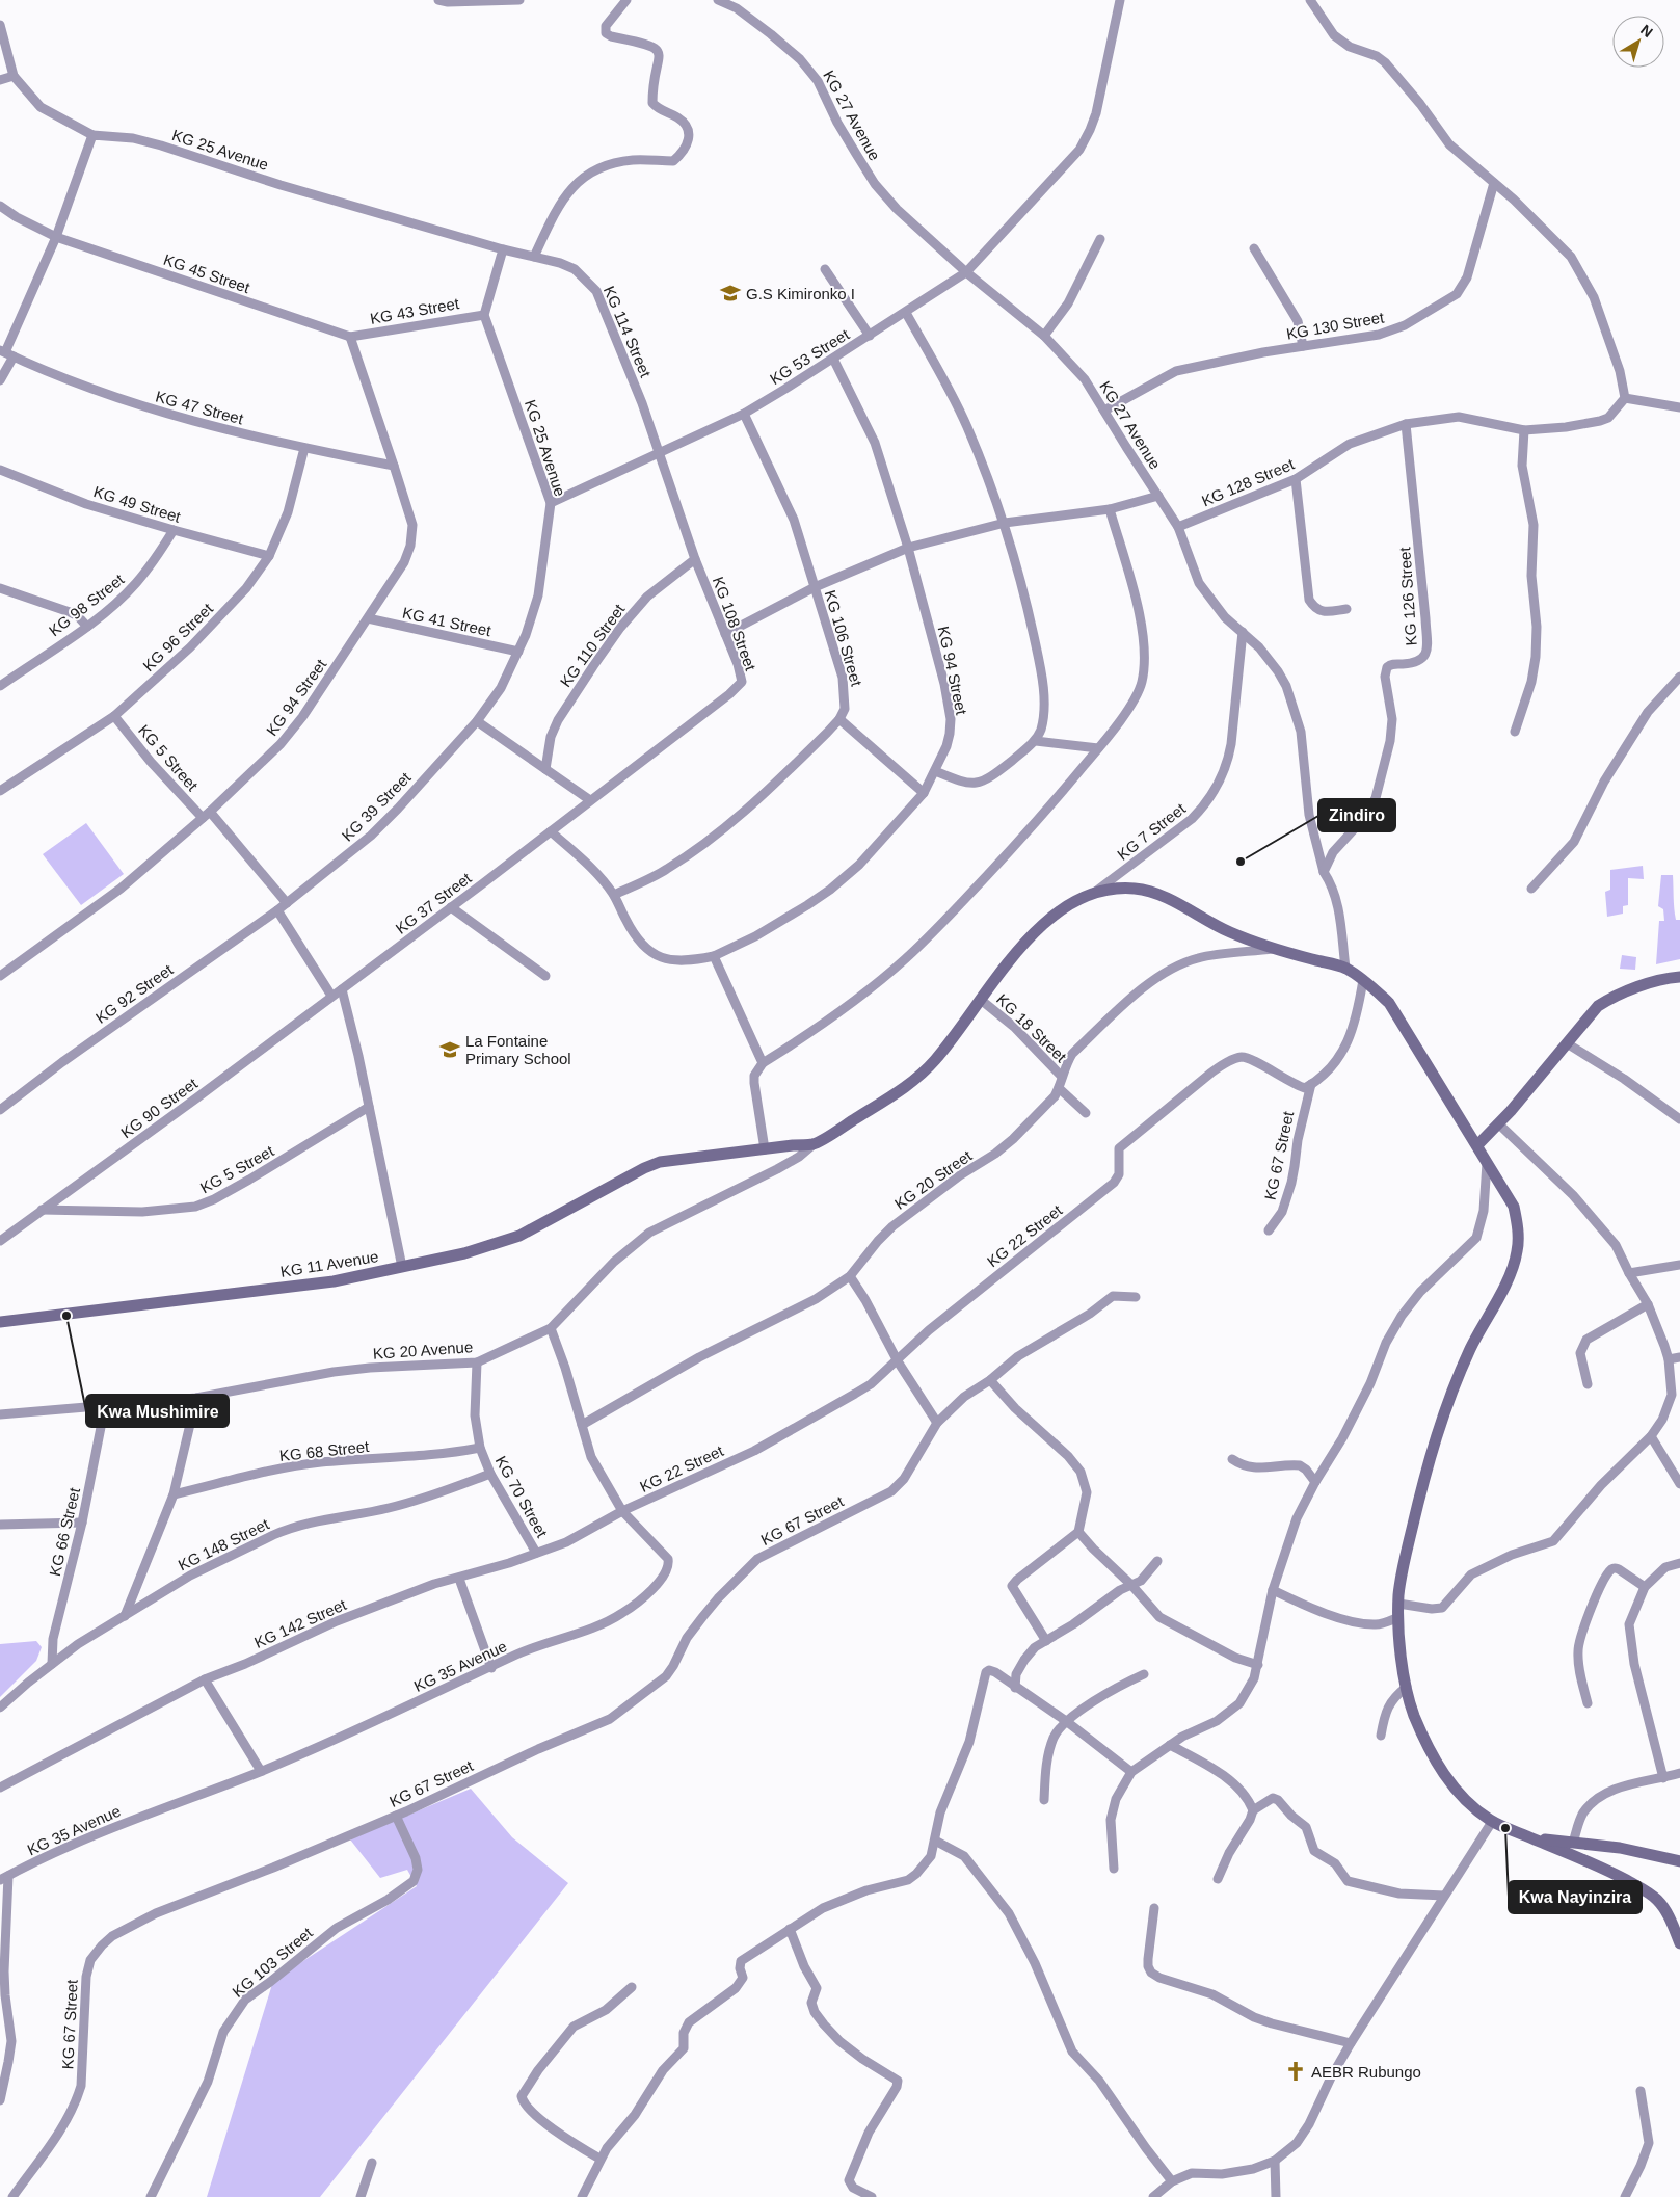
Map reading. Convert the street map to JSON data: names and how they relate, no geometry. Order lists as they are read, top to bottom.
{
  "streets": {
    "main road": ["KG 11 Avenue"],
    "street": [
      "KG 27 Avenue",
      "KG 25 Avenue",
      "KG 45 Street",
      "KG 43 Street",
      "KG 130 Street",
      "KG 114 Street",
      "KG 53 Street",
      "KG 47 Street",
      "KG 128 Street",
      "KG 49 Street",
      "KG 126 Street",
      "KG 98 Street",
      "KG 41 Street",
      "KG 108 Street",
      "KG 96 Street",
      "KG 106 Street",
      "KG 110 Street",
      "KG 94 Street",
      "KG 5 Street",
      "KG 39 Street",
      "KG 7 Street",
      "KG 37 Street",
      "KG 92 Street",
      "KG 18 Street",
      "KG 90 Street",
      "KG 67 Street",
      "KG 20 Street",
      "KG 22 Street",
      "KG 20 Avenue",
      "KG 68 Street",
      "KG 70 Street",
      "KG 66 Street",
      "KG 148 Street",
      "KG 142 Street",
      "KG 35 Avenue",
      "KG 103 Street"
    ]
  },
  "crossings": [
    ["KG 27 Avenue", "KG 130 Street"],
    ["KG 27 Avenue", "KG 53 Street"],
    ["KG 27 Avenue", "KG 128 Street"],
    ["KG 27 Avenue", "KG 126 Street"],
    ["KG 27 Avenue", "KG 7 Street"],
    ["KG 25 Avenue", "KG 43 Street"],
    ["KG 25 Avenue", "KG 114 Street"],
    ["KG 25 Avenue", "KG 53 Street"],
    ["KG 25 Avenue", "KG 41 Street"],
    ["KG 25 Avenue", "KG 39 Street"],
    ["KG 45 Street", "KG 43 Street"],
    ["KG 45 Street", "KG 94 Street"],
    ["KG 43 Street", "KG 94 Street"],
    ["KG 114 Street", "KG 53 Street"],
    ["KG 114 Street", "KG 108 Street"],
    ["KG 53 Street", "KG 108 Street"],
    ["KG 53 Street", "KG 106 Street"],
    ["KG 53 Street", "KG 94 Street"],
    ["KG 47 Street", "KG 96 Street"],
    ["KG 47 Street", "KG 94 Street"],
    ["KG 128 Street", "KG 126 Street"],
    ["KG 49 Street", "KG 98 Street"],
    ["KG 49 Street", "KG 96 Street"],
    ["KG 41 Street", "KG 94 Street"],
    ["KG 108 Street", "KG 110 Street"],
    ["KG 96 Street", "KG 5 Street"],
    ["KG 94 Street", "KG 5 Street"],
    ["KG 5 Street", "KG 39 Street"],
    ["KG 5 Street", "KG 92 Street"],
    ["KG 5 Street", "KG 90 Street"],
    ["KG 39 Street", "KG 92 Street"],
    ["KG 37 Street", "KG 90 Street"],
    ["KG 18 Street", "KG 20 Street"],
    ["KG 67 Street", "KG 22 Street"],
    ["KG 67 Street", "KG 103 Street"],
    ["KG 20 Street", "KG 35 Avenue"],
    ["KG 22 Street", "KG 142 Street"],
    ["KG 22 Street", "KG 35 Avenue"],
    ["KG 11 Avenue", "KG 20 Avenue"],
    ["KG 20 Avenue", "KG 70 Street"],
    ["KG 20 Avenue", "KG 66 Street"],
    ["KG 20 Avenue", "KG 35 Avenue"],
    ["KG 68 Street", "KG 70 Street"],
    ["KG 70 Street", "KG 148 Street"],
    ["KG 70 Street", "KG 142 Street"],
    ["KG 66 Street", "KG 148 Street"],
    ["KG 142 Street", "KG 35 Avenue"]
  ],
  "places": {
    "school or university": ["G.S Kimironko I", "La Fontaine Primary School"],
    "other": ["Zindiro", "Kwa Mushimire", "Kwa Nayinzira"],
    "church": ["AEBR Rubungo"]
  },
  "north": "top right"
}
